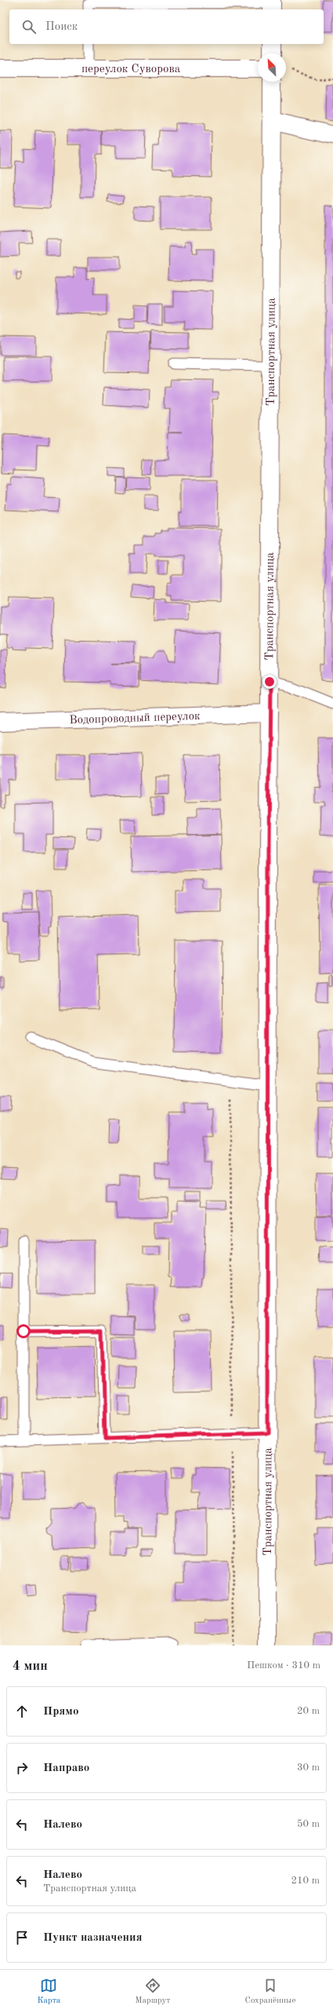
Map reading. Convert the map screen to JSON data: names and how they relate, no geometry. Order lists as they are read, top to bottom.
{
  "streets": {
    "street": ["переулок Суворова", "Транспортная улица", "Водопроводный переулок"]
  },
  "crossings": [
    ["Транспортная улица", "Водопроводный переулок"]
  ],
  "north": "top left",
  "page": {
    "search": "Поиск",
    "heading": ["4 мин", "Пешком · 310 m"],
    "list": [
      ["Прямо", "20 m"],
      ["Направо", "30 m"],
      ["Налево", "50 m"],
      ["Налево", "Транспортная улица", "210 m"],
      "Пункт назначения"
    ],
    "nav": ["Карта", "Маршрут", "Сохранённые"]
  }
}
